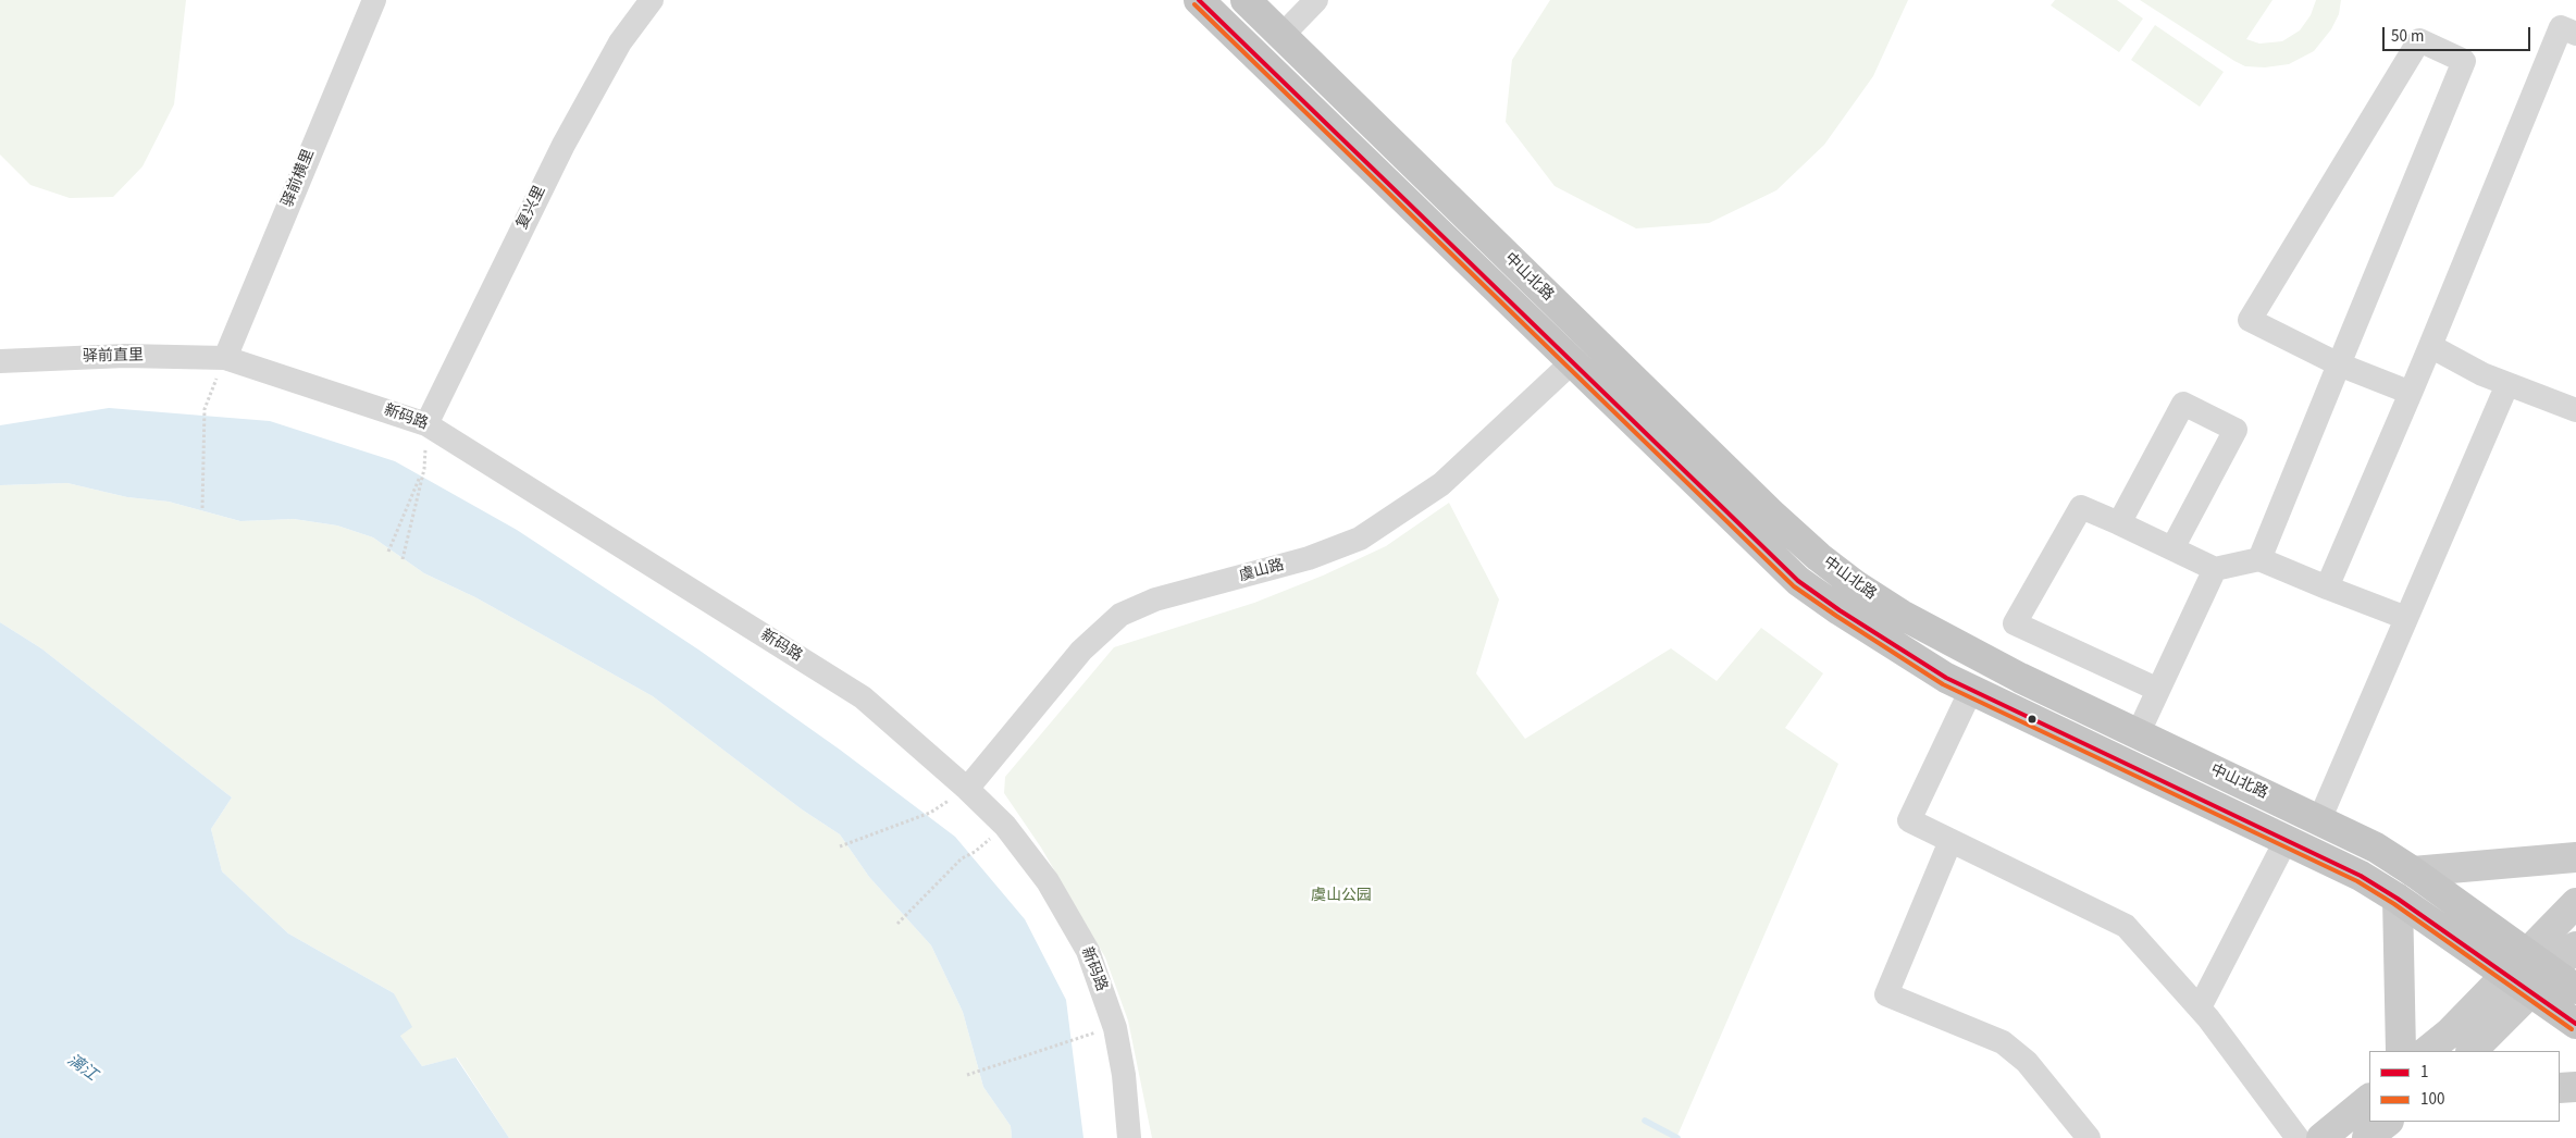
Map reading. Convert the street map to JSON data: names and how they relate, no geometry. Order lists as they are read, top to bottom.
{
  "streets": {
    "highway": ["中山北路"],
    "street": [
      "驿前横里",
      "复兴里",
      "驿前直里",
      "新码路",
      "虞山路"
    ]
  },
  "crossings": [
    ["驿前横里", "驿前直里"],
    ["驿前横里", "新码路"],
    ["复兴里", "新码路"],
    ["中山北路", "虞山路"],
    ["驿前直里", "新码路"],
    ["新码路", "虞山路"]
  ],
  "water": ["漓江"],
  "parks": ["虞山公园"],
  "lines": ["transit line 1", "transit line 100"],
  "legend": ["1", "100"],
  "scale_bar": "50 m"
}
